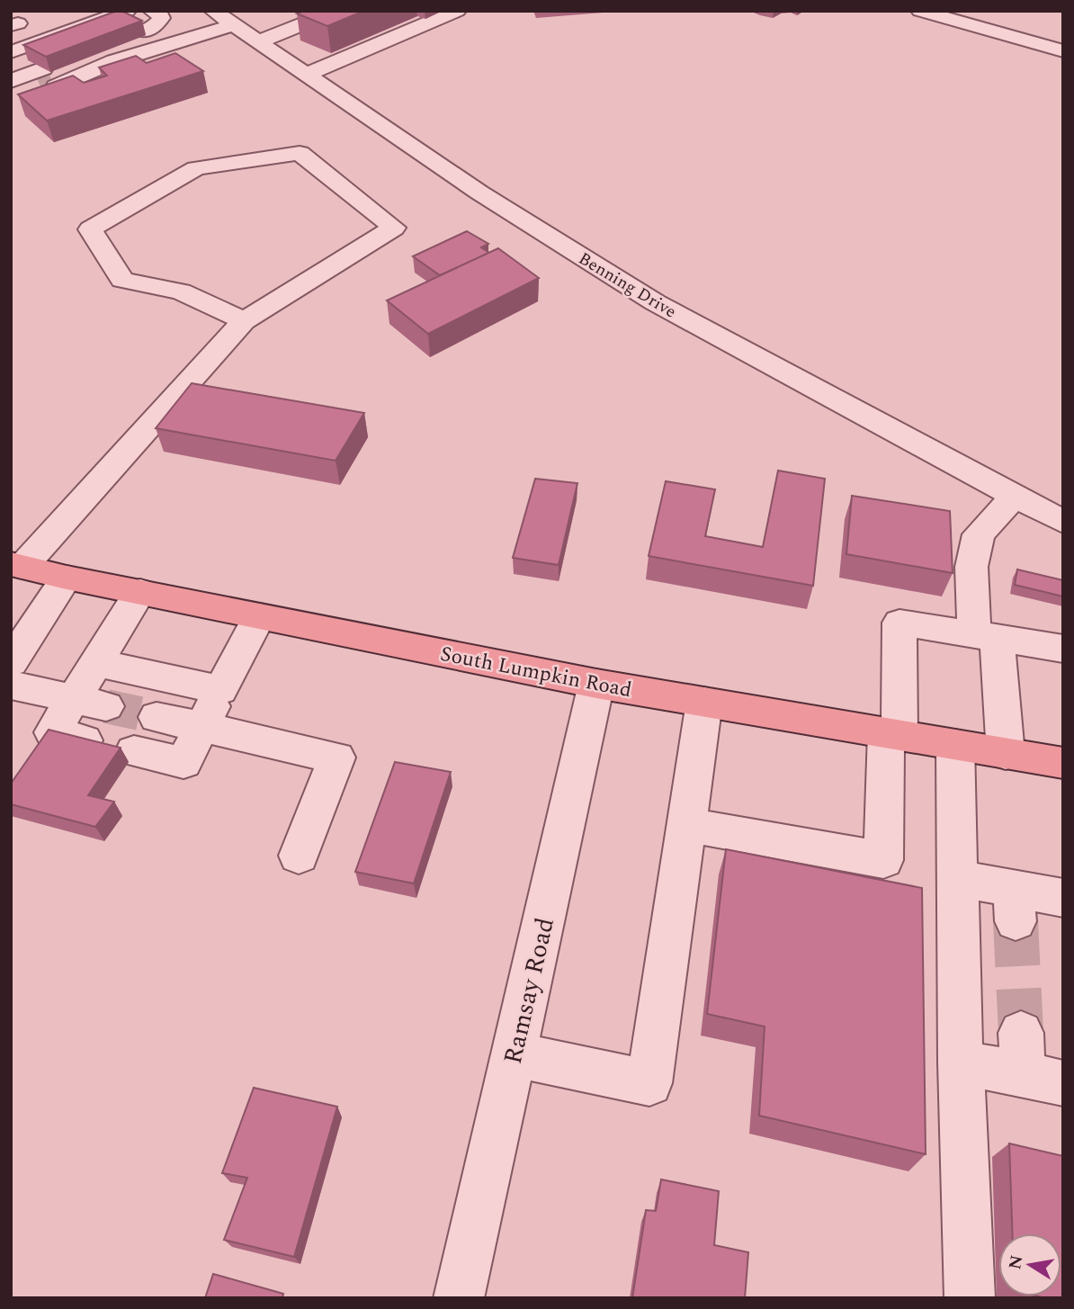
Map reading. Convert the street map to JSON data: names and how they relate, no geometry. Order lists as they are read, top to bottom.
{
  "streets": {
    "main road": ["South Lumpkin Road"],
    "street": ["Benning Drive", "Ramsay Road"]
  },
  "crossings": [
    ["South Lumpkin Road", "Ramsay Road"]
  ],
  "north": "left"
}
